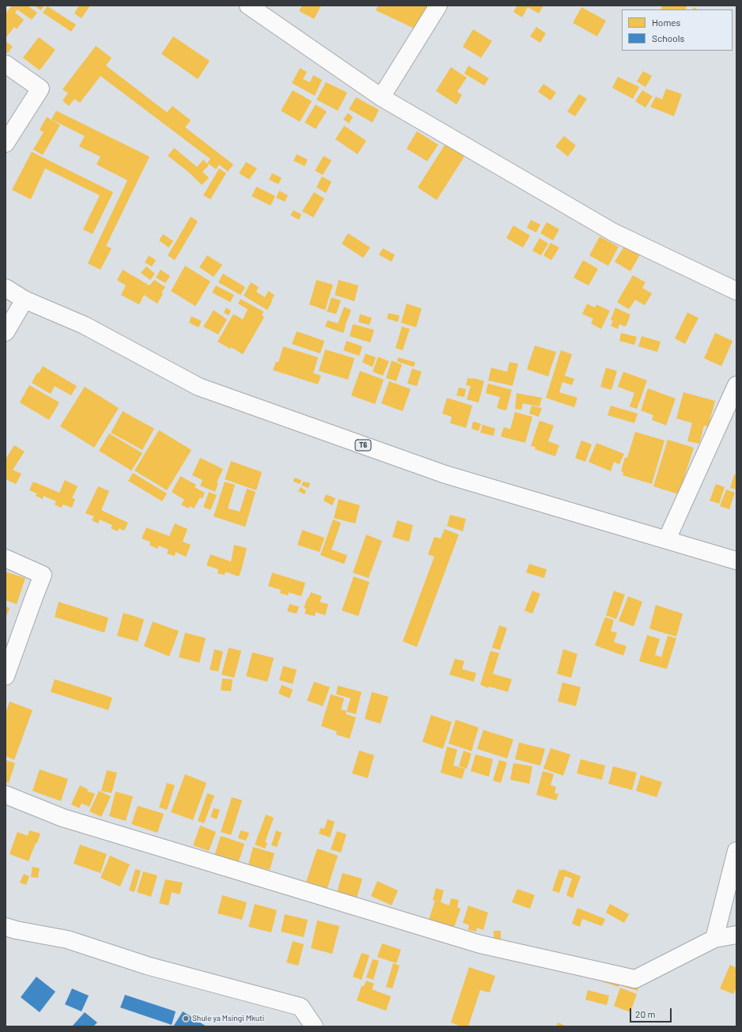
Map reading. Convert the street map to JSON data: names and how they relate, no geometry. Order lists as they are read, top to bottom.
{
  "streets": {
    "main road": ["T6"]
  },
  "places": ["Shule ya Msingi Mkuti"],
  "legend": ["Homes", "Schools"],
  "scale_bar": "20 m"
}
